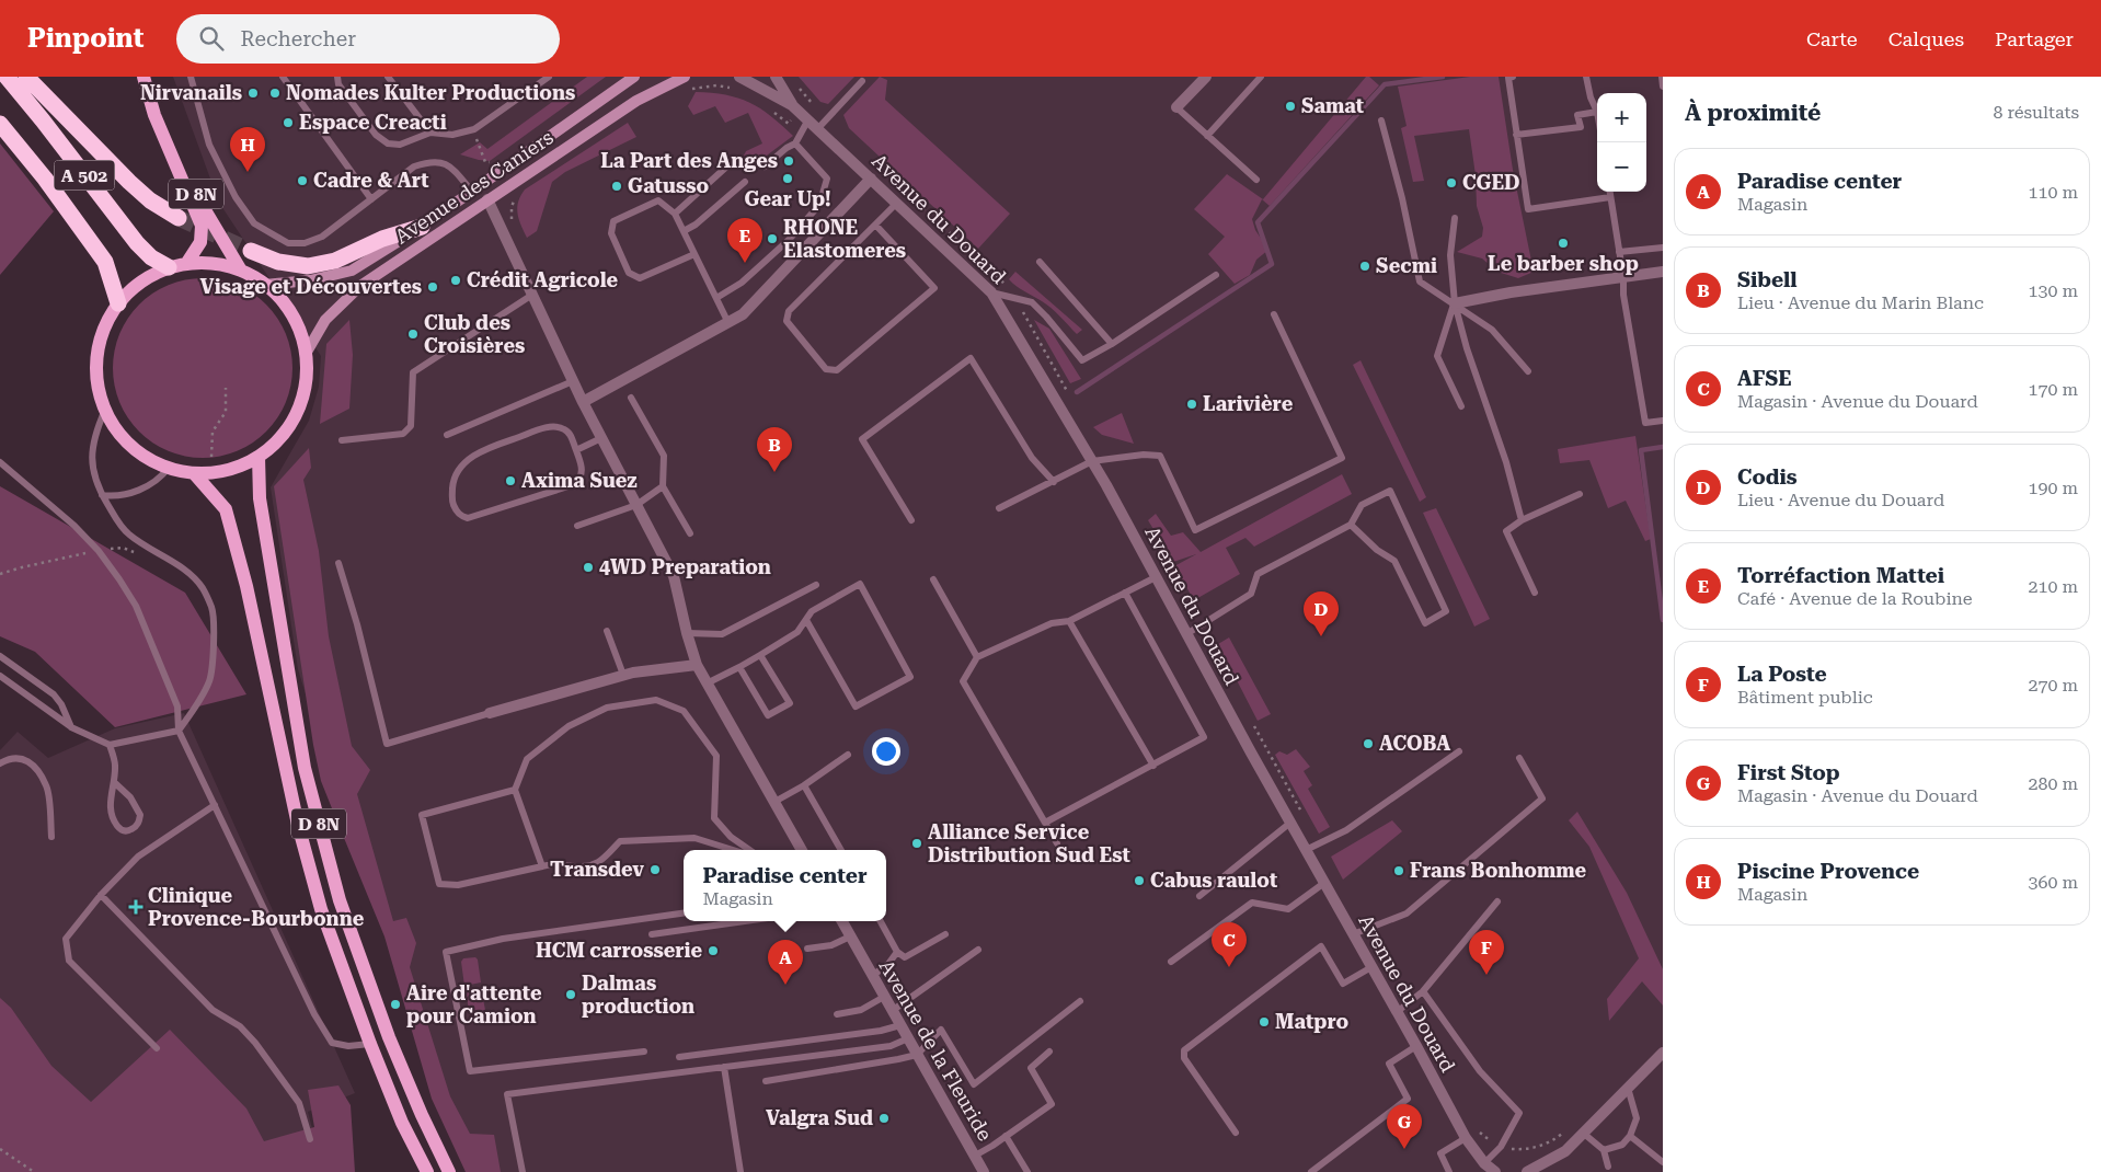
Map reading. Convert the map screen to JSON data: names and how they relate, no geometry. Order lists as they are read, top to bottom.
{
  "streets": {
    "highway": ["A 502"],
    "main road": ["D 8N"],
    "street": ["Avenue des Caniers", "Avenue du Douard", "Avenue de la Fleuride"]
  },
  "places": {
    "other": [
      "Nirvanails",
      "Nomades Kulter Productions",
      "Samat",
      "Espace Creacti",
      "La Part des Anges",
      "Gear Up!",
      "Cadre & Art",
      "CGED",
      "Gatusso",
      "RHONE Elastomeres",
      "Le barber shop",
      "Secmi",
      "Crédit Agricole",
      "Visage et Découvertes",
      "Club des Croisières",
      "Larivière",
      "Axima Suez",
      "4WD Preparation",
      "ACOBA",
      "Alliance Service Distribution Sud Est",
      "Transdev",
      "Frans Bonhomme",
      "Cabus raulot",
      "HCM carrosserie",
      "Dalmas production",
      "Aire d'attente pour Camion",
      "Matpro",
      "Valgra Sud"
    ],
    "health": ["Clinique Provence-Bourbonne"]
  },
  "page": {
    "header": "Pinpoint",
    "search": "Rechercher",
    "nav": ["Carte", "Calques", "Partager"],
    "heading": ["À proximité", "8 résultats"],
    "map_buttons": ["+", "−"],
    "pins": [
      "H",
      "E",
      "B",
      "D",
      "C",
      "F",
      "A",
      "G"
    ],
    "list": [
      {
        "mark": "A",
        "name": "Paradise center",
        "note": "Magasin",
        "value": "110 m"
      },
      {
        "mark": "B",
        "name": "Sibell",
        "note": "Lieu · Avenue du Marin Blanc",
        "value": "130 m"
      },
      {
        "mark": "C",
        "name": "AFSE",
        "note": "Magasin · Avenue du Douard",
        "value": "170 m"
      },
      {
        "mark": "D",
        "name": "Codis",
        "note": "Lieu · Avenue du Douard",
        "value": "190 m"
      },
      {
        "mark": "E",
        "name": "Torréfaction Mattei",
        "note": "Café · Avenue de la Roubine",
        "value": "210 m"
      },
      {
        "mark": "F",
        "name": "La Poste",
        "note": "Bâtiment public",
        "value": "270 m"
      },
      {
        "mark": "G",
        "name": "First Stop",
        "note": "Magasin · Avenue du Douard",
        "value": "280 m"
      },
      {
        "mark": "H",
        "name": "Piscine Provence",
        "note": "Magasin",
        "value": "360 m"
      }
    ],
    "popup": ["Paradise center", "Magasin"]
  }
}
